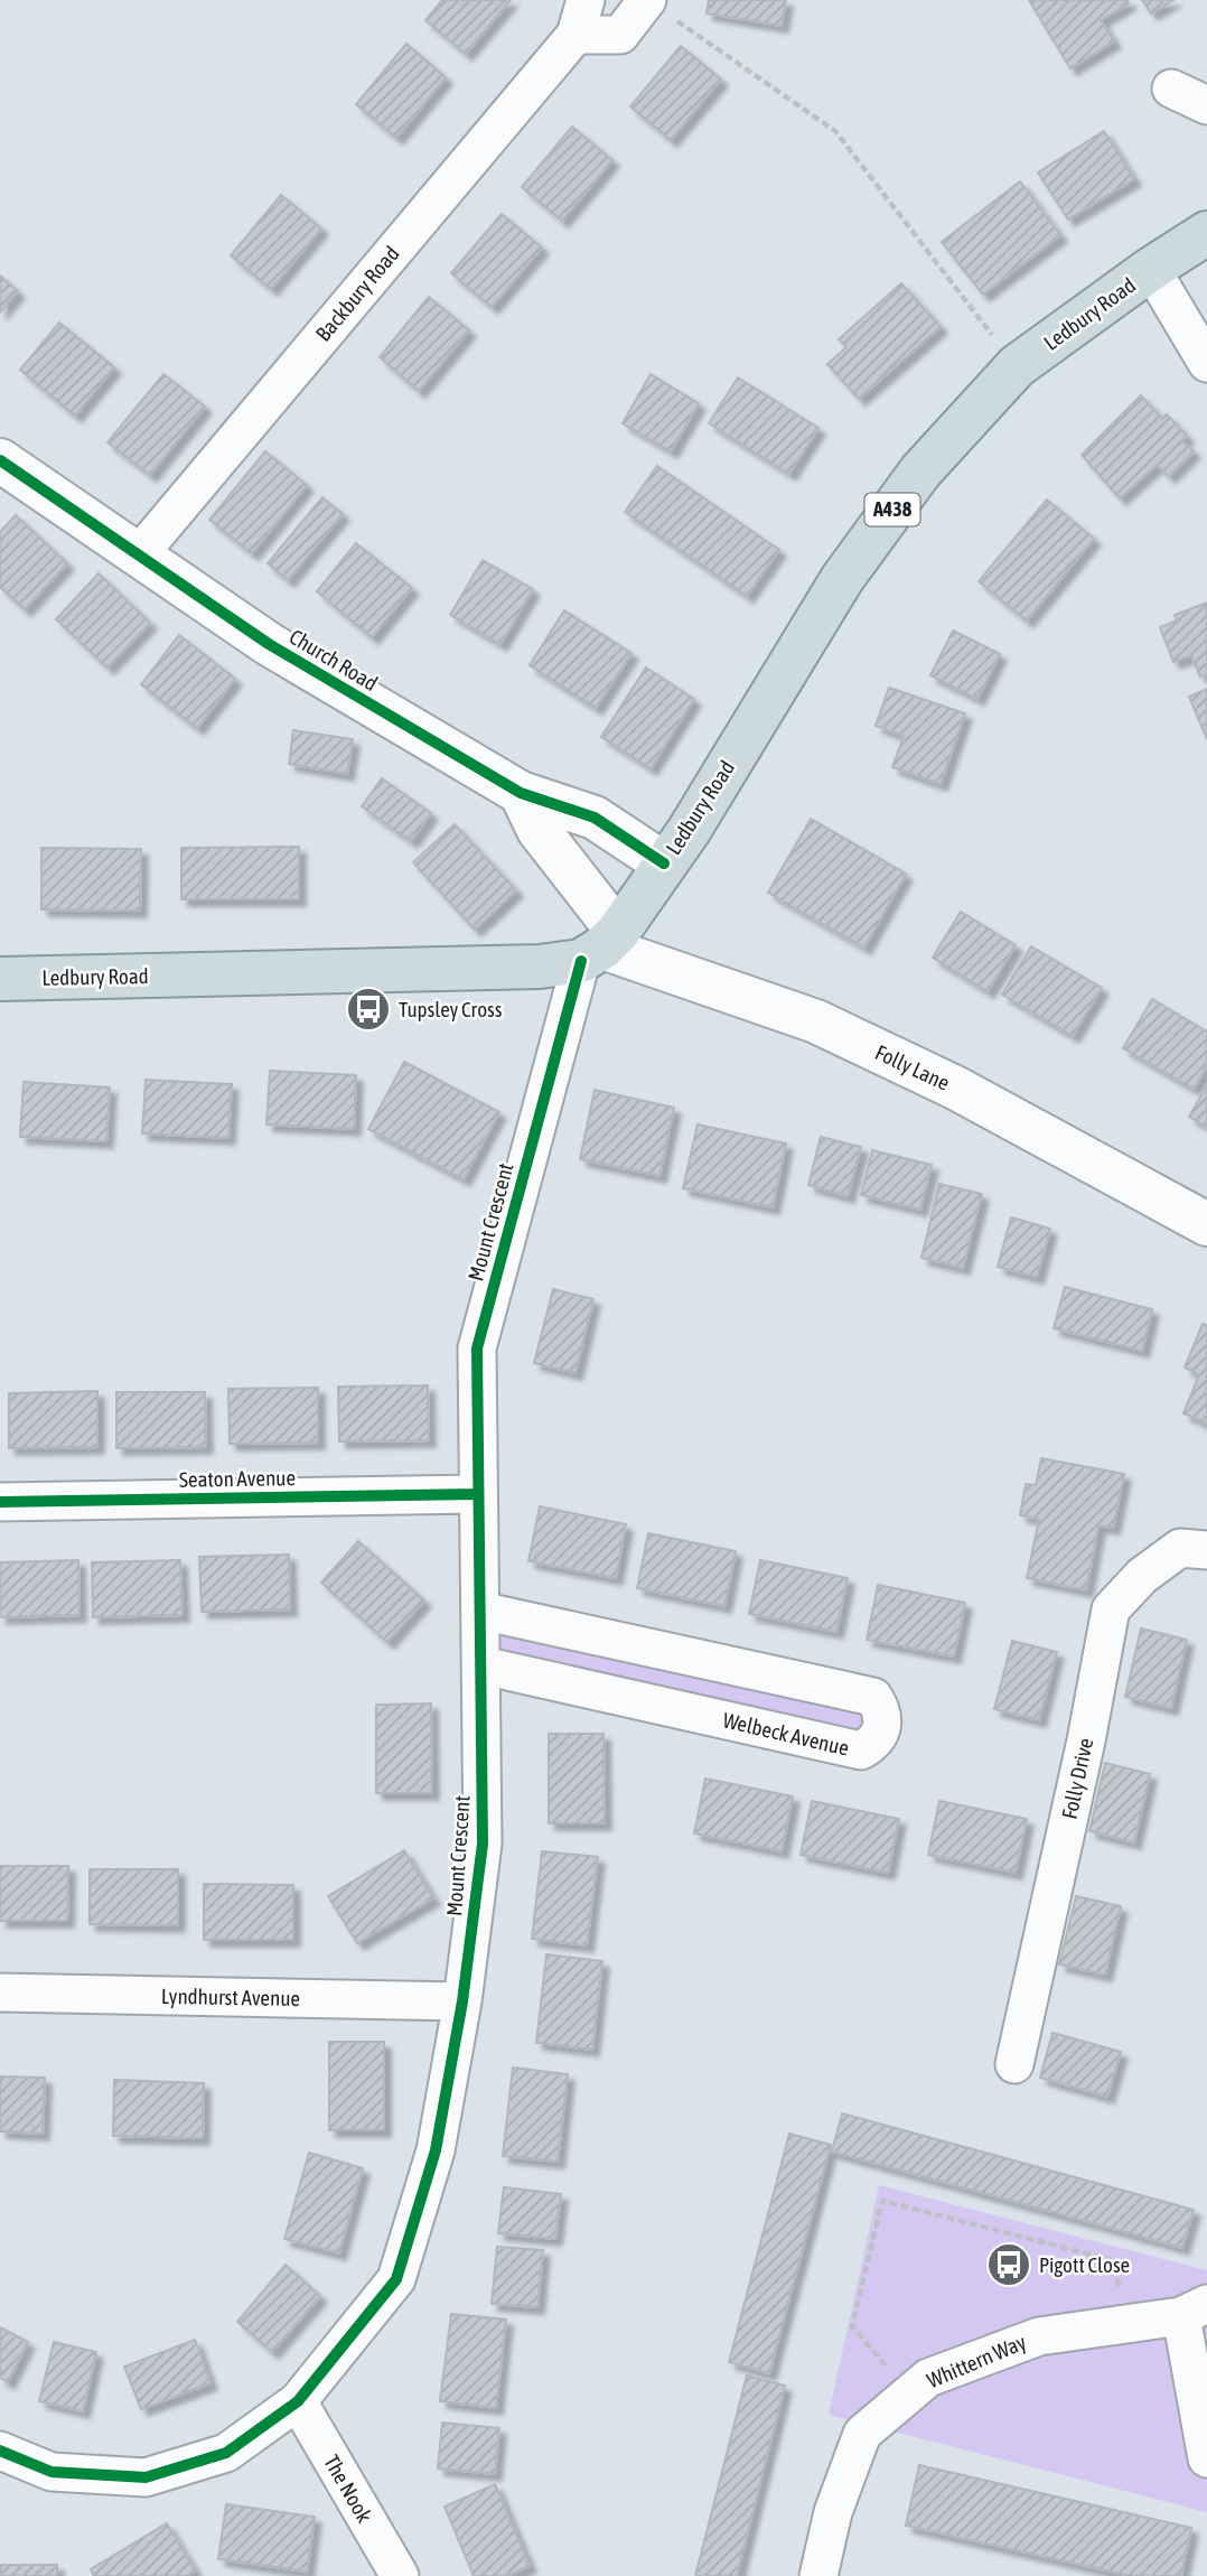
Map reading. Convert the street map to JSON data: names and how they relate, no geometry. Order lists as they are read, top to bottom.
{
  "streets": {
    "highway": ["Ledbury Road", "A438"],
    "street": [
      "Backbury Road",
      "Church Road",
      "Folly Lane",
      "Mount Crescent",
      "Seaton Avenue",
      "Welbeck Avenue",
      "Folly Drive",
      "Lyndhurst Avenue",
      "Whittern Way",
      "The Nook"
    ]
  },
  "crossings": [
    ["Backbury Road", "Church Road"],
    ["Ledbury Road", "Church Road"],
    ["Ledbury Road", "Folly Lane"],
    ["Ledbury Road", "Mount Crescent"],
    ["Folly Lane", "Mount Crescent"],
    ["Mount Crescent", "Seaton Avenue"],
    ["Mount Crescent", "Welbeck Avenue"],
    ["Mount Crescent", "Lyndhurst Avenue"],
    ["Mount Crescent", "The Nook"]
  ],
  "places": {
    "bus stop": ["Tupsley Cross", "Pigott Close"]
  }
}
